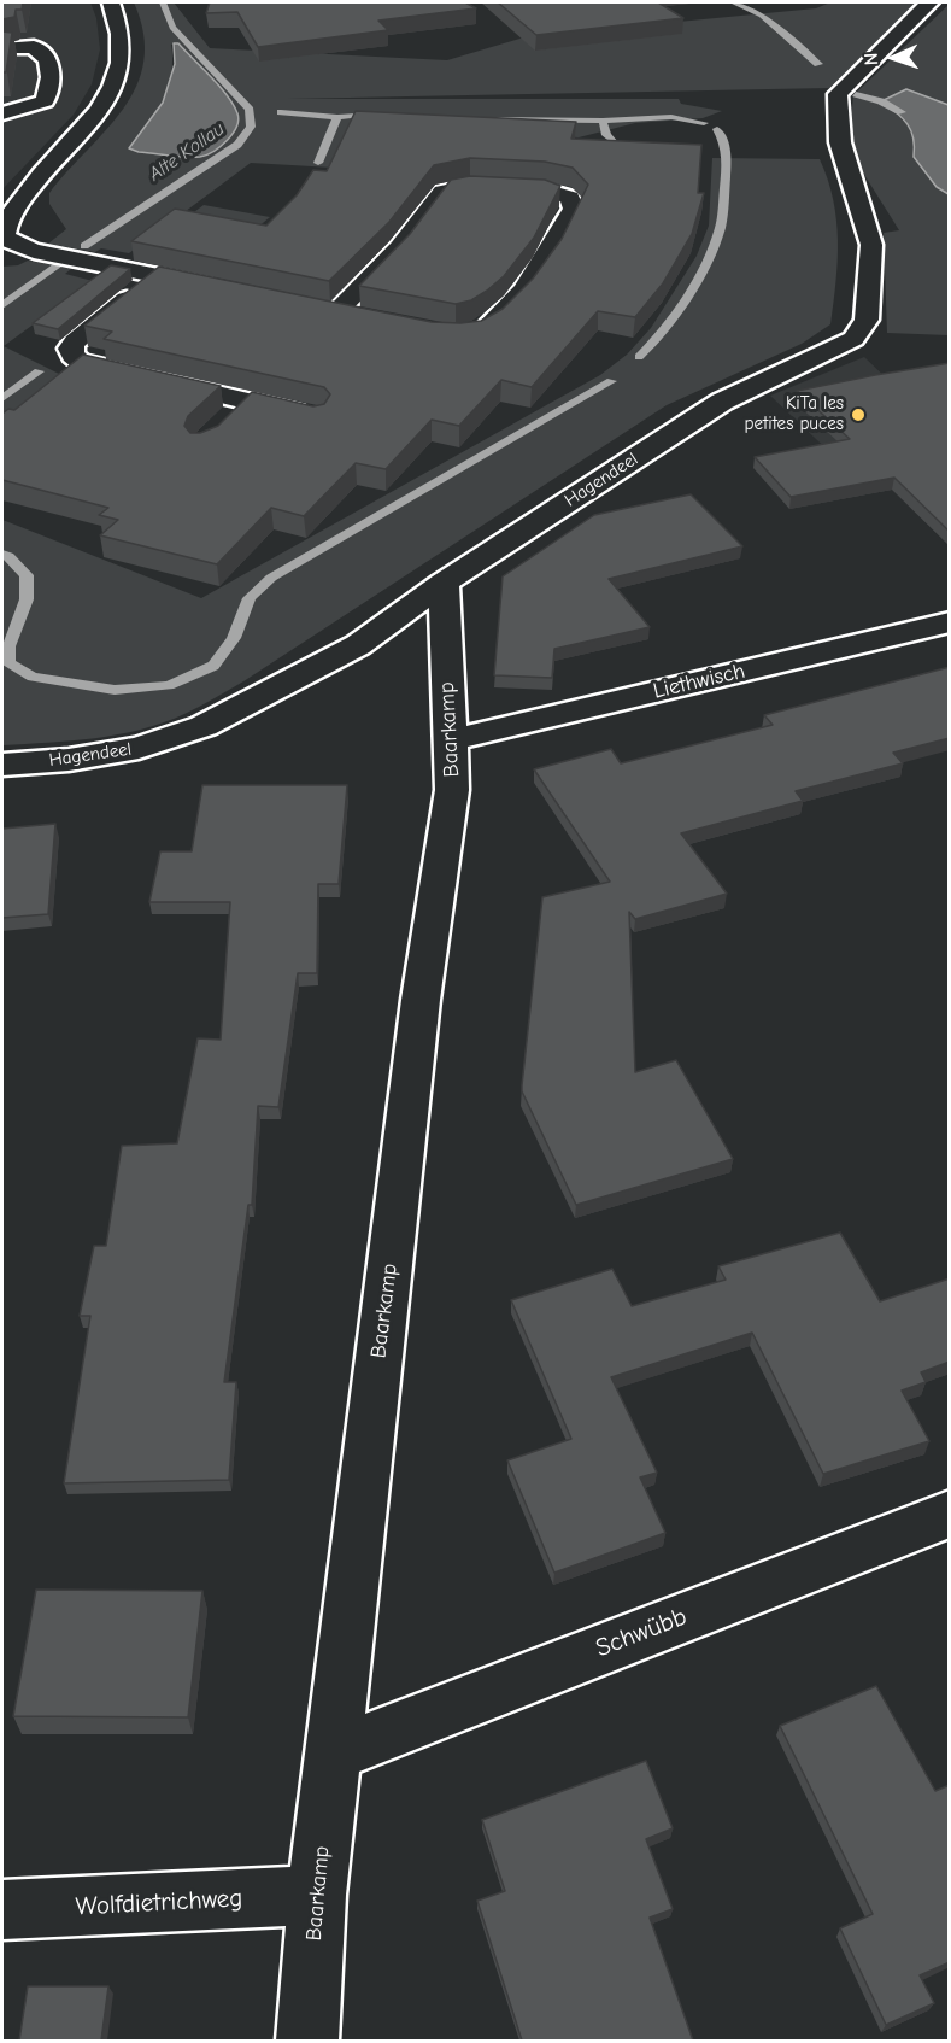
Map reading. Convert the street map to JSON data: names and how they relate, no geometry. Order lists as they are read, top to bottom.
{
  "streets": {
    "street": [
      "Hagendeel",
      "Liethwisch",
      "Baarkamp",
      "Schwübb",
      "Wolfdietrichweg"
    ]
  },
  "crossings": [
    ["Hagendeel", "Baarkamp"],
    ["Liethwisch", "Baarkamp"],
    ["Baarkamp", "Schwübb"],
    ["Baarkamp", "Wolfdietrichweg"]
  ],
  "water": ["Alte Kollau"],
  "places": ["KiTa les petites puces"],
  "north": "left"
}
